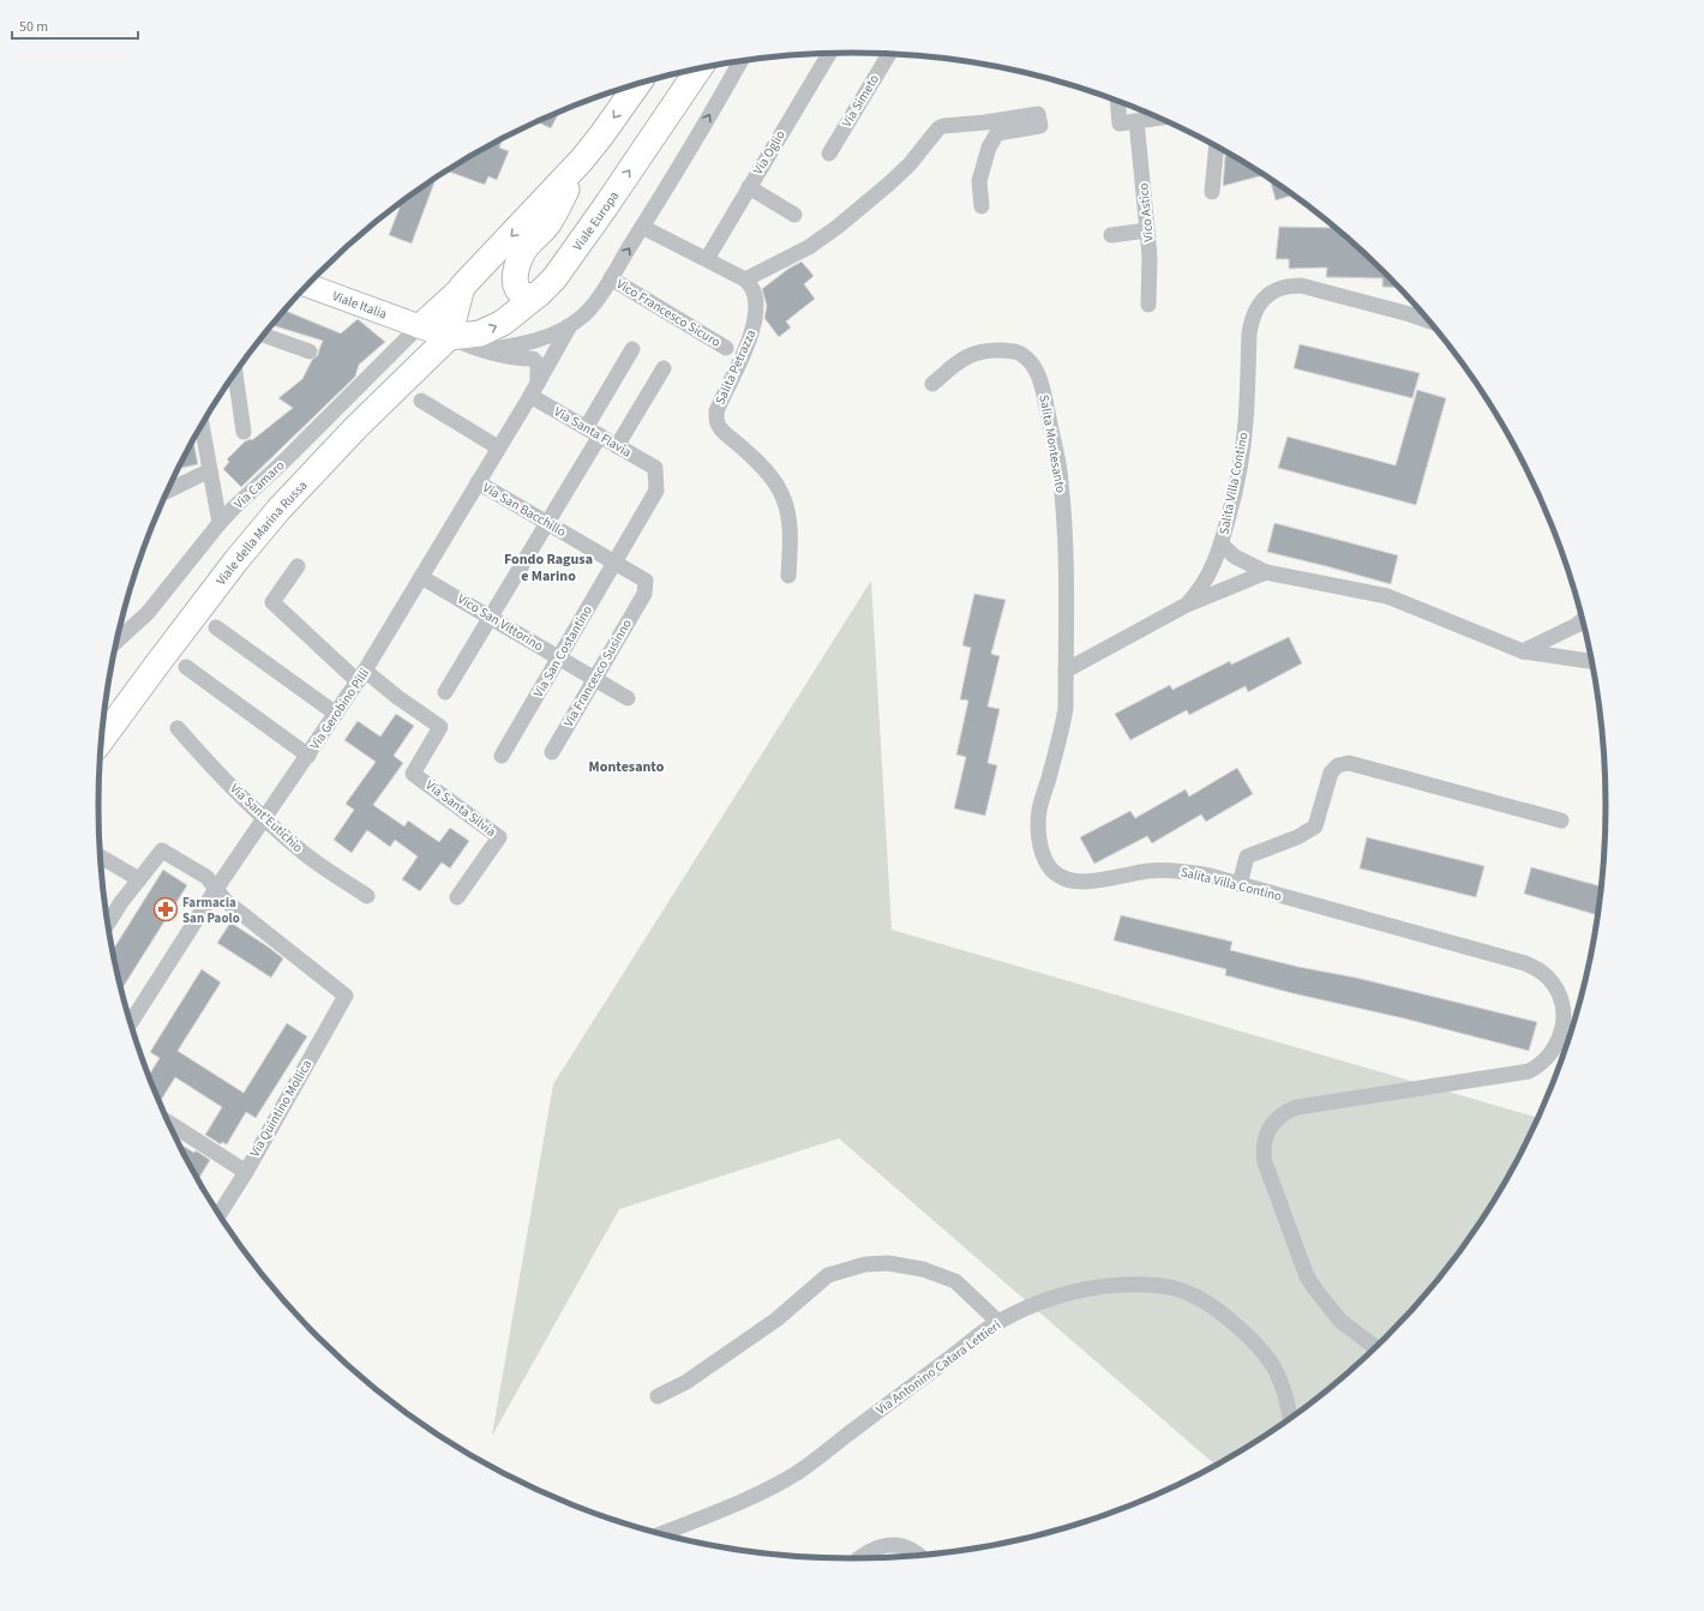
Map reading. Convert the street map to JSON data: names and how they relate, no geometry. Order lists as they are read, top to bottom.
{
  "streets": {
    "main road": ["Viale Europa", "Viale Italia", "Viale della Marina Russa"],
    "street": [
      "Via Simeto",
      "Via Oglio",
      "Vico Astico",
      "Vico Francesco Sicuro",
      "Salita Petrazza",
      "Via Santa Flavia",
      "Salita Montesanto",
      "Salita Villa Contino",
      "Via Camaro",
      "Via San Bacchillo",
      "Vico San Vittorino",
      "Via San Costantino",
      "Via Francesco Susinno",
      "Via Gerobino Pilli",
      "Via Santa Silvia",
      "Via Sant'Eutichio",
      "Via Quintino Mollica",
      "Via Antonino Catara Lettieri"
    ]
  },
  "crossings": [
    ["Viale Europa", "Viale Italia"],
    ["Viale Europa", "Viale della Marina Russa"],
    ["Viale Italia", "Via Camaro"],
    ["Viale Italia", "Viale della Marina Russa"],
    ["Via Santa Flavia", "Via San Costantino"],
    ["Via Santa Flavia", "Via Gerobino Pilli"],
    ["Salita Montesanto", "Salita Villa Contino"],
    ["Via San Bacchillo", "Via San Costantino"],
    ["Via San Bacchillo", "Via Francesco Susinno"],
    ["Via San Bacchillo", "Via Gerobino Pilli"],
    ["Vico San Vittorino", "Via San Costantino"],
    ["Vico San Vittorino", "Via Francesco Susinno"],
    ["Vico San Vittorino", "Via Gerobino Pilli"],
    ["Via Gerobino Pilli", "Via Santa Silvia"],
    ["Via Gerobino Pilli", "Via Sant'Eutichio"],
    ["Via Gerobino Pilli", "Via Quintino Mollica"]
  ],
  "districts": ["Fondo Ragusa e Marino", "Montesanto"],
  "places": {
    "pharmacy": ["Farmacia San Paolo"]
  },
  "scale_bar": "50 m"
}
